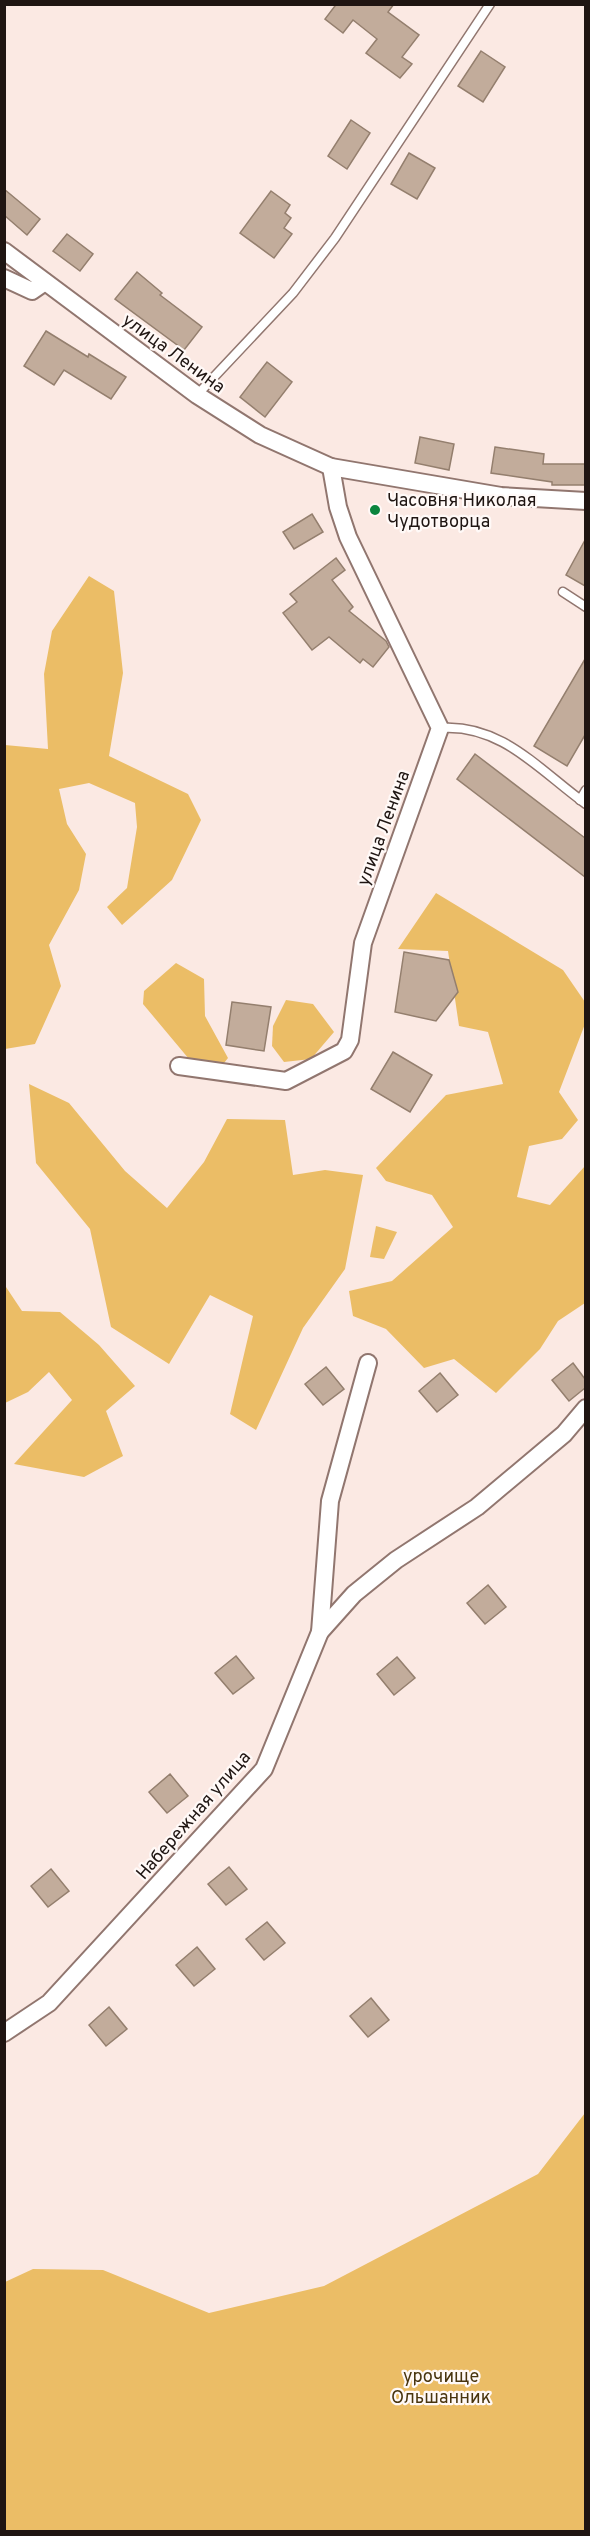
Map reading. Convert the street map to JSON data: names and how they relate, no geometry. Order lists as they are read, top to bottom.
{
  "streets": {
    "street": ["улица Ленина", "Набережная улица"]
  },
  "parks": ["урочище Ольшанник"],
  "places": ["Часовня Николая Чудотворца"]
}
